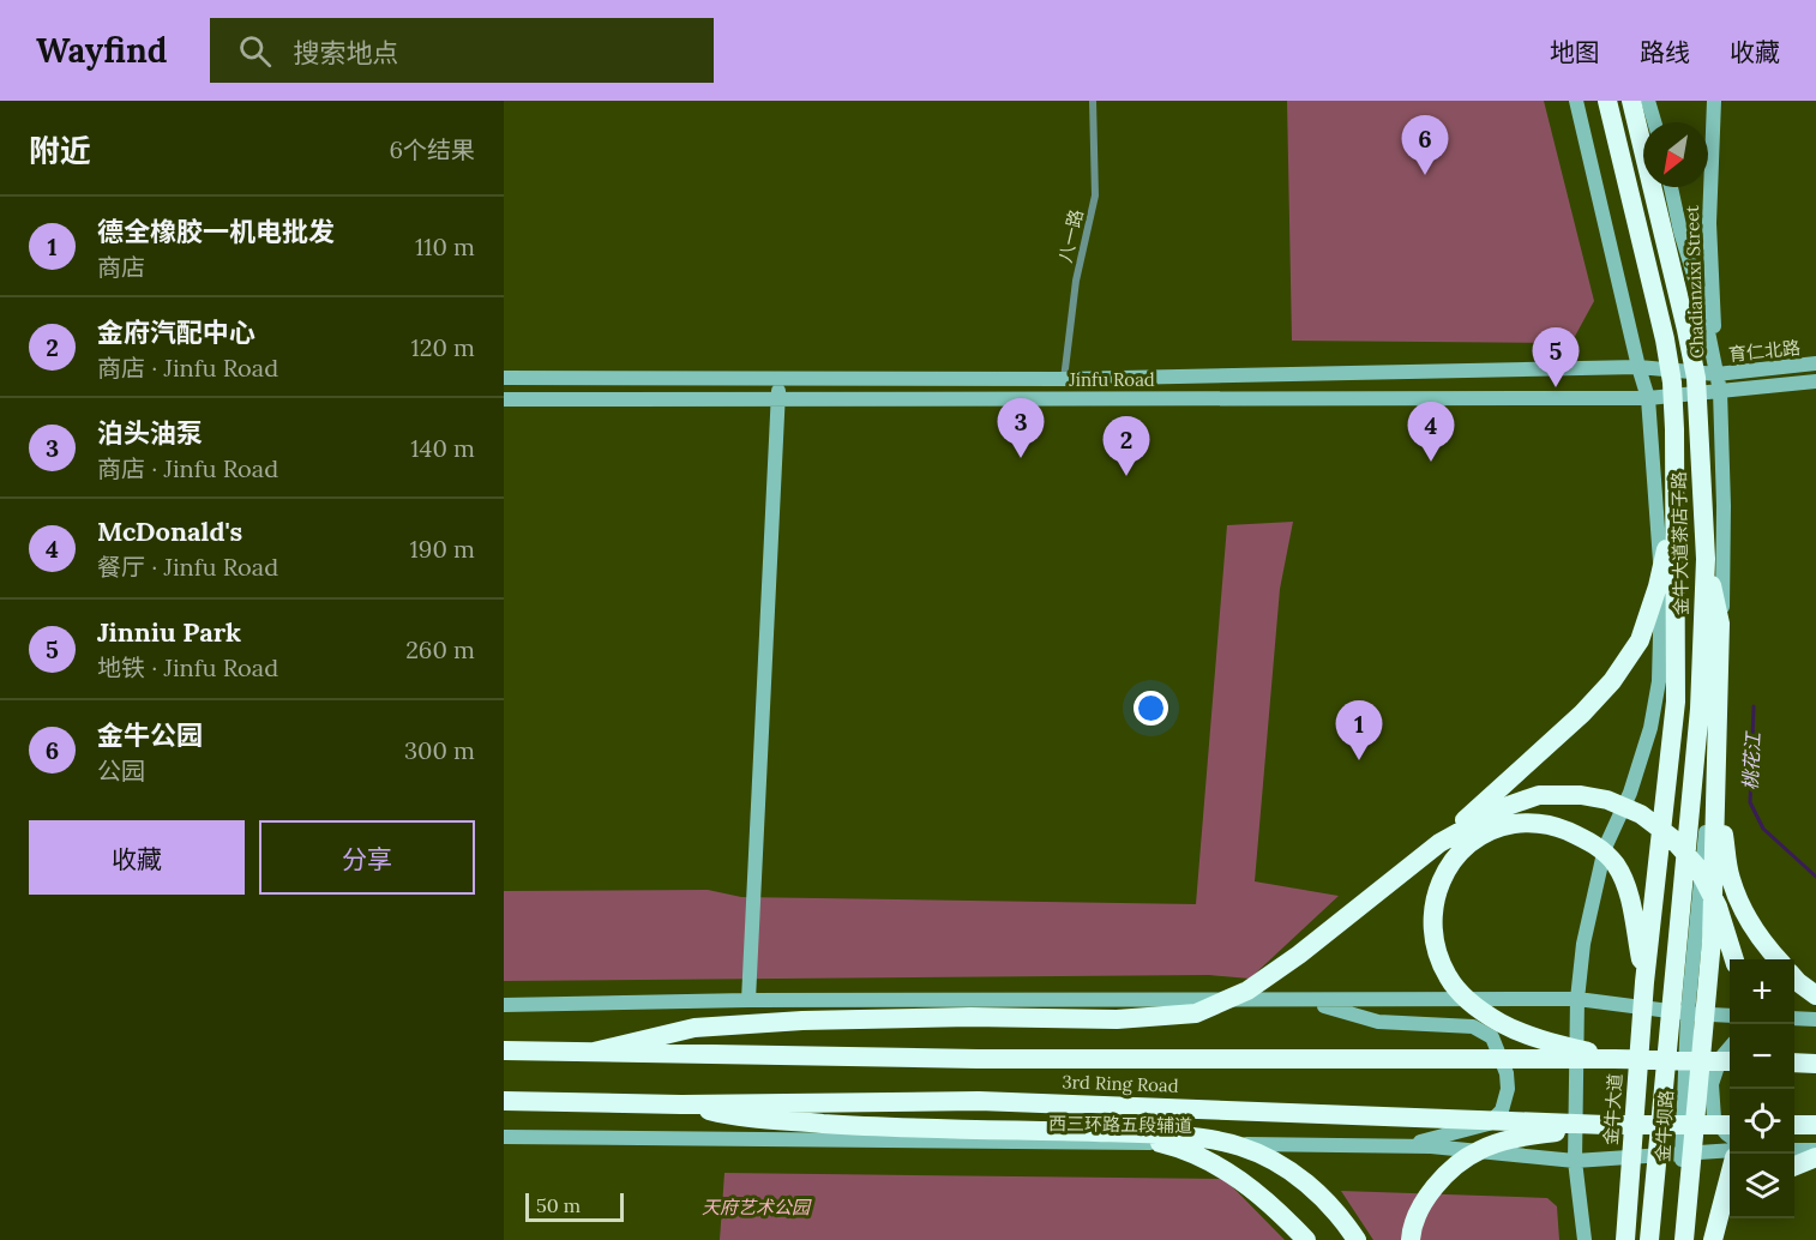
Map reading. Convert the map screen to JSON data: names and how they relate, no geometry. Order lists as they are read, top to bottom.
{
  "streets": {
    "highway": ["金牛大道茶店子路", "3rd Ring Road", "金牛大道"],
    "main road": [
      "Chadianzixi Street",
      "育仁北路",
      "Jinfu Road",
      "西三环路五段辅道",
      "金牛坝路"
    ],
    "street": ["八一路"]
  },
  "crossings": [
    ["八一路", "Jinfu Road"],
    ["Chadianzixi Street", "育仁北路"],
    ["Chadianzixi Street", "Jinfu Road"],
    ["Chadianzixi Street", "金牛坝路"],
    ["育仁北路", "Jinfu Road"],
    ["育仁北路", "金牛坝路"],
    ["Jinfu Road", "金牛坝路"],
    ["金牛大道茶店子路", "金牛大道"],
    ["西三环路五段辅道", "金牛坝路"]
  ],
  "water": ["桃花江"],
  "parks": ["天府艺术公园"],
  "scale_bar": "50 m",
  "north": "bottom left",
  "page": {
    "header": "Wayfind",
    "search": "搜索地点",
    "nav": ["地图", "路线", "收藏"],
    "heading": ["附近", "6个结果"],
    "pins": [
      "6",
      "5",
      "3",
      "4",
      "2",
      "1"
    ],
    "list": [
      {
        "mark": "1",
        "name": "德全橡胶一机电批发",
        "note": "商店",
        "value": "110 m"
      },
      {
        "mark": "2",
        "name": "金府汽配中心",
        "note": "商店 · Jinfu Road",
        "value": "120 m"
      },
      {
        "mark": "3",
        "name": "泊头油泵",
        "note": "商店 · Jinfu Road",
        "value": "140 m"
      },
      {
        "mark": "4",
        "name": "McDonald's",
        "note": "餐厅 · Jinfu Road",
        "value": "190 m"
      },
      {
        "mark": "5",
        "name": "Jinniu Park",
        "note": "地铁 · Jinfu Road",
        "value": "260 m"
      },
      {
        "mark": "6",
        "name": "金牛公园",
        "note": "公园",
        "value": "300 m"
      }
    ],
    "buttons": ["收藏", "分享"],
    "map_buttons": ["+", "−"],
    "scale": "50 m"
  }
}
